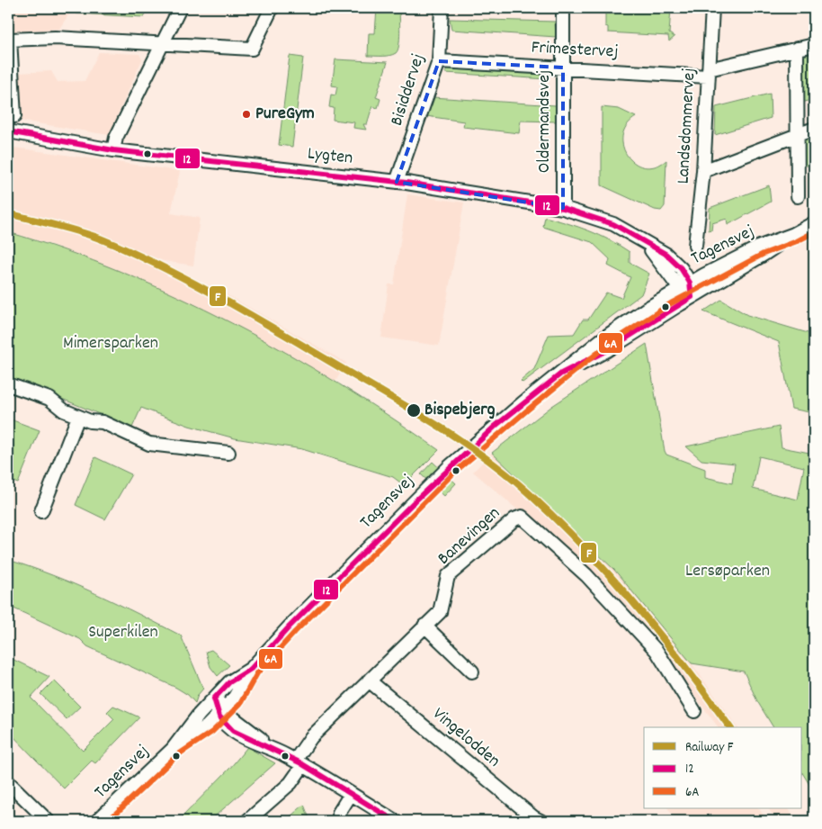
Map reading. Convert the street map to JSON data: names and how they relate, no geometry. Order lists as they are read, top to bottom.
{
  "streets": {
    "street": [
      "Frimestervej",
      "Bisiddervej",
      "Oldermandsvej",
      "Landsdommervej",
      "Lygten",
      "Tagensvej",
      "Banevingen",
      "Vingelodden"
    ]
  },
  "crossings": [
    ["Frimestervej", "Bisiddervej"],
    ["Frimestervej", "Oldermandsvej"],
    ["Frimestervej", "Landsdommervej"],
    ["Bisiddervej", "Lygten"],
    ["Oldermandsvej", "Lygten"],
    ["Lygten", "Tagensvej"],
    ["Banevingen", "Vingelodden"]
  ],
  "parks": ["Mimersparken", "Lersøparken", "Superkilen"],
  "places": ["PureGym", "Bispebjerg"],
  "lines": ["transit line 12", "rail line F", "transit line 6A"],
  "legend": ["Railway F", "12", "6A"]
}
